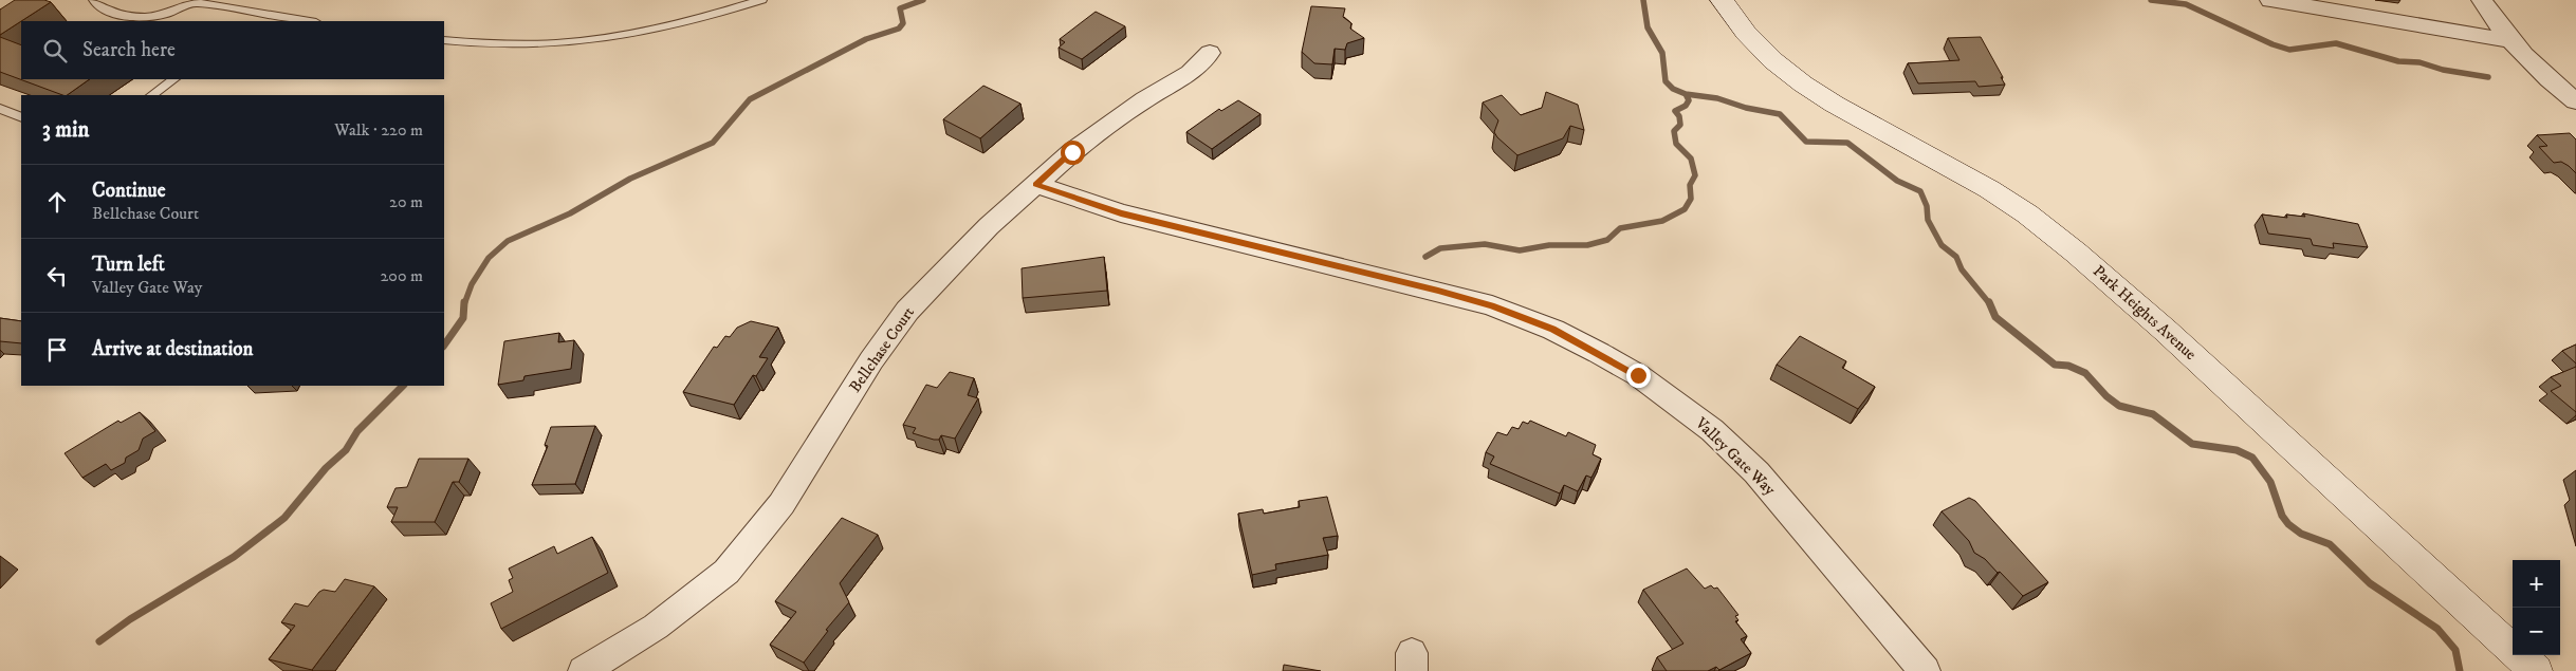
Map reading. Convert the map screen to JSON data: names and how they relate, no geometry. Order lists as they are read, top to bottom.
{
  "streets": {
    "main road": ["Park Heights Avenue"],
    "street": ["Bellchase Court", "Valley Gate Way"]
  },
  "crossings": [
    ["Bellchase Court", "Valley Gate Way"]
  ],
  "page": {
    "search": "Search here",
    "heading": ["3 min", "Walk · 220 m"],
    "list": [
      ["Continue", "Bellchase Court", "20 m"],
      ["Turn left", "Valley Gate Way", "200 m"],
      "Arrive at destination"
    ],
    "map_buttons": ["+", "−"]
  }
}
